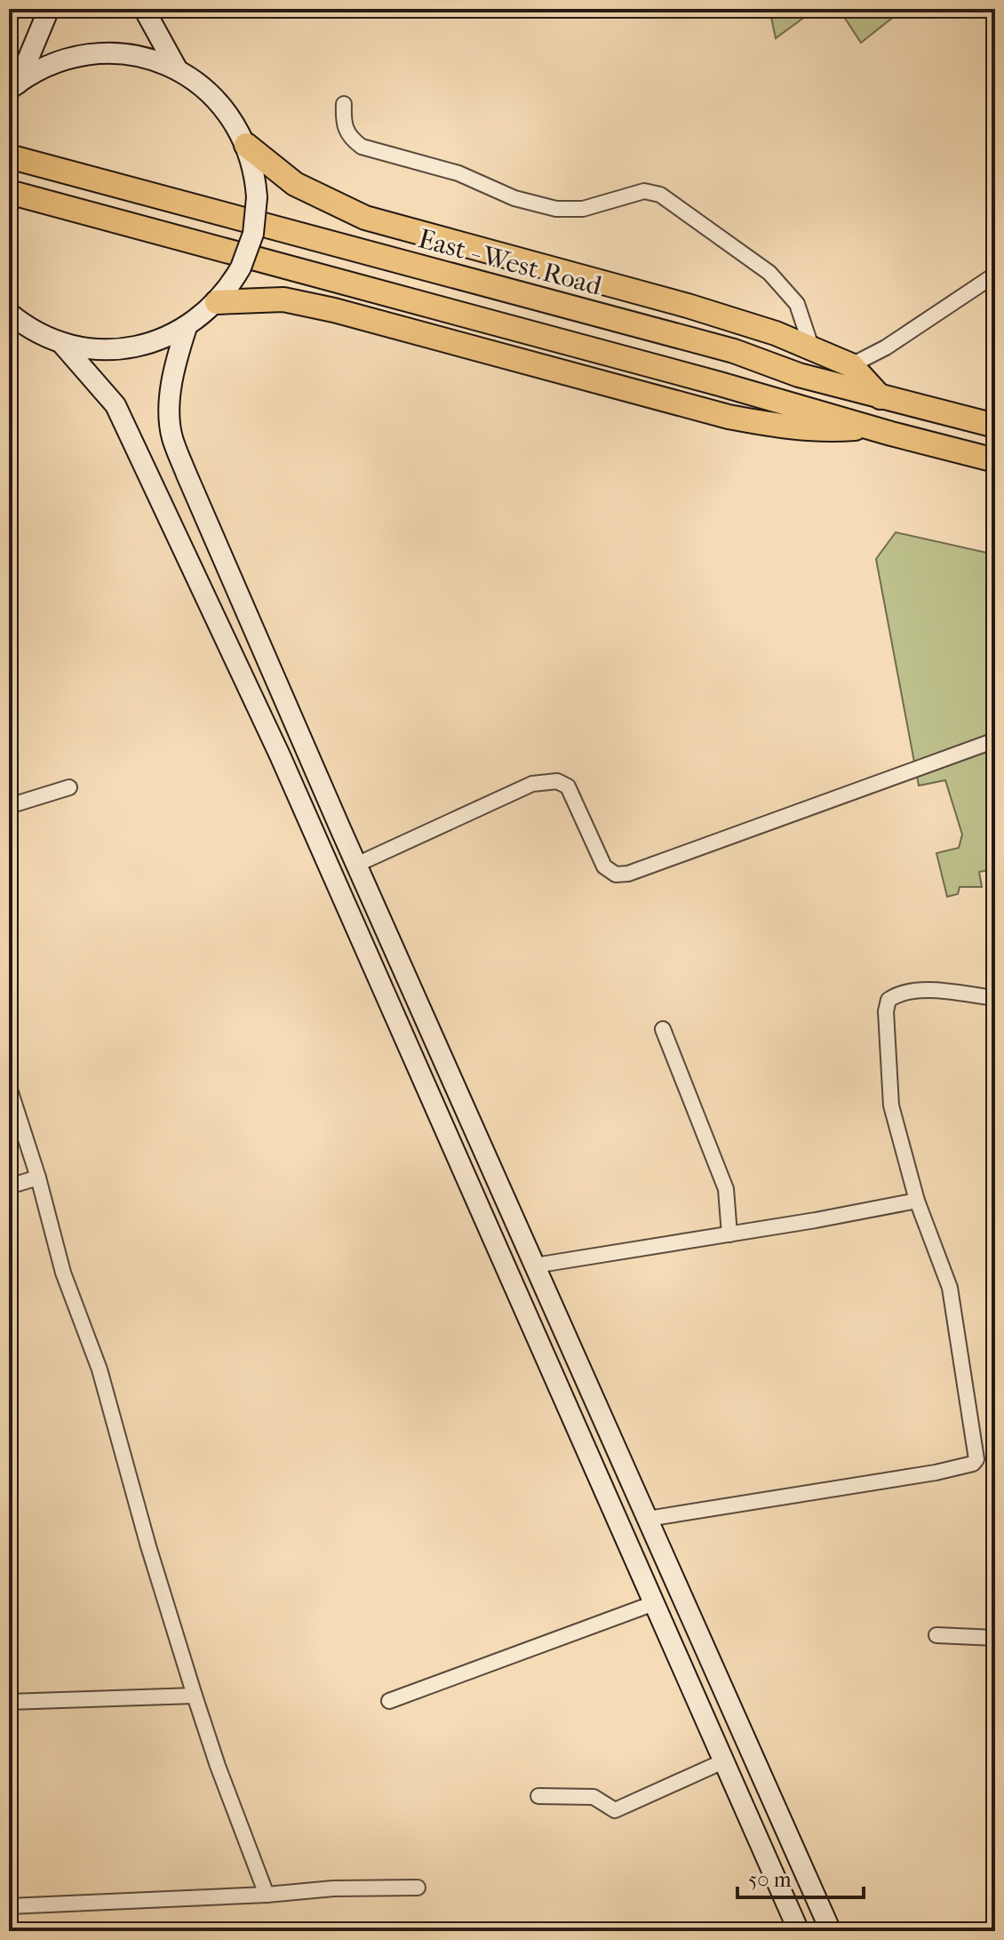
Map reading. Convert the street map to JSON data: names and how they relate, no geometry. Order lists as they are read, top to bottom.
{
  "streets": {
    "main road": ["East - West Road"]
  },
  "scale_bar": "50 m"
}
